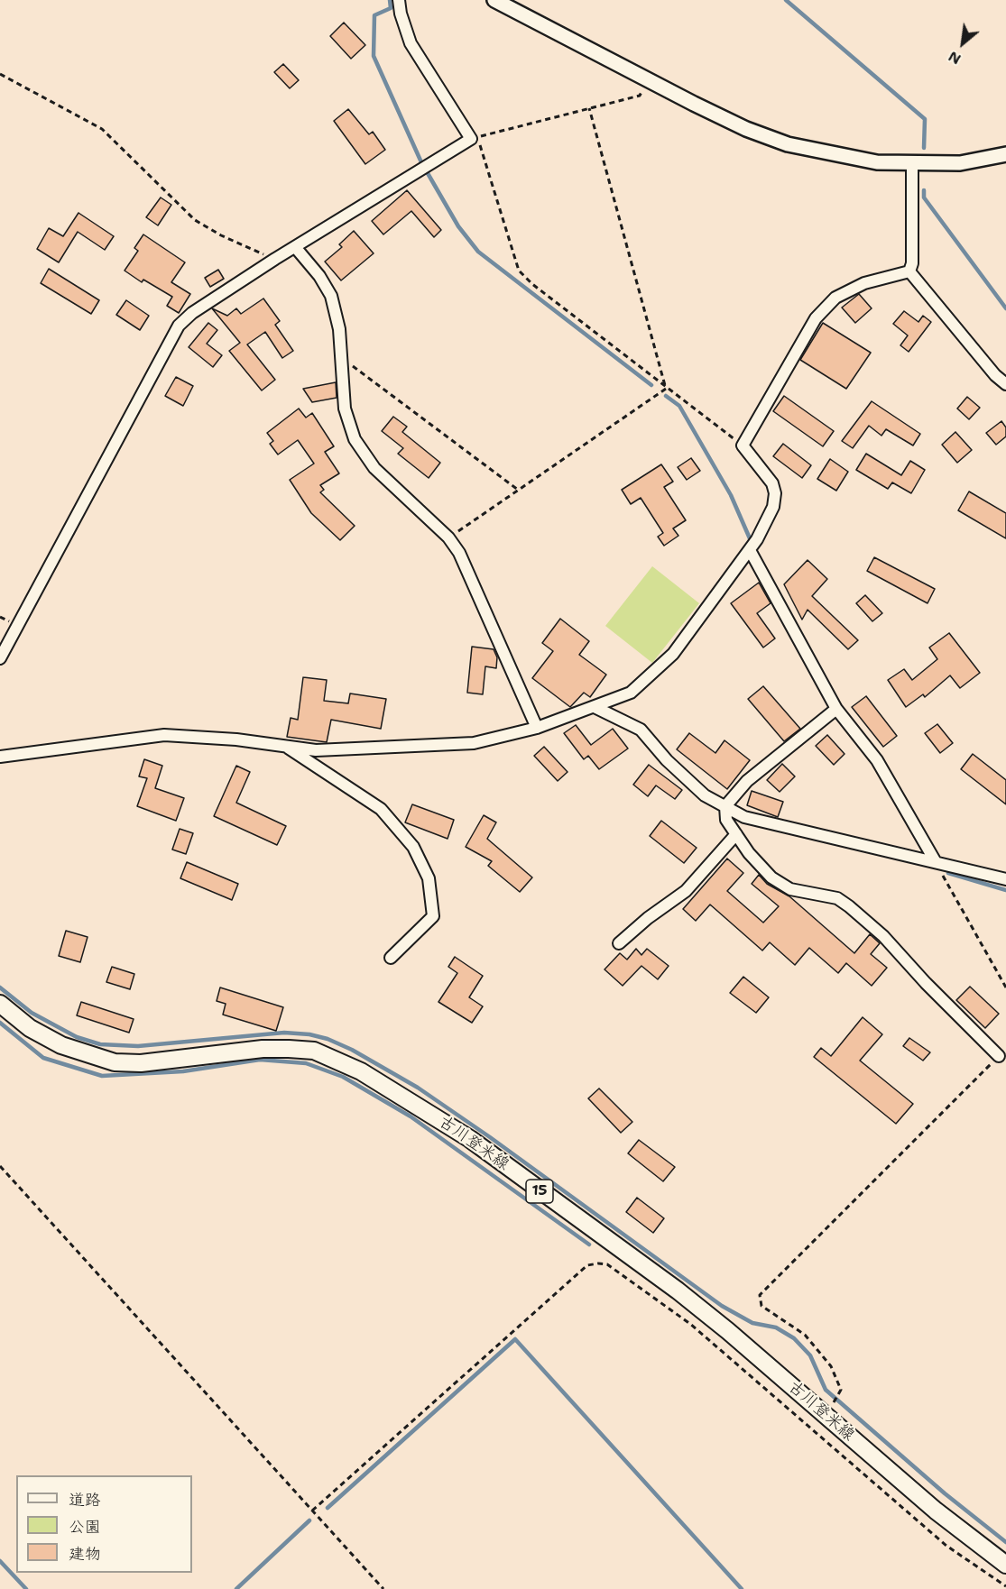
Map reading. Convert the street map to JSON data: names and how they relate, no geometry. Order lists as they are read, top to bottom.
{
  "streets": {
    "main road": ["古川登米線", "15"]
  },
  "legend": ["道路", "公園", "建物"],
  "north": "bottom left"
}
